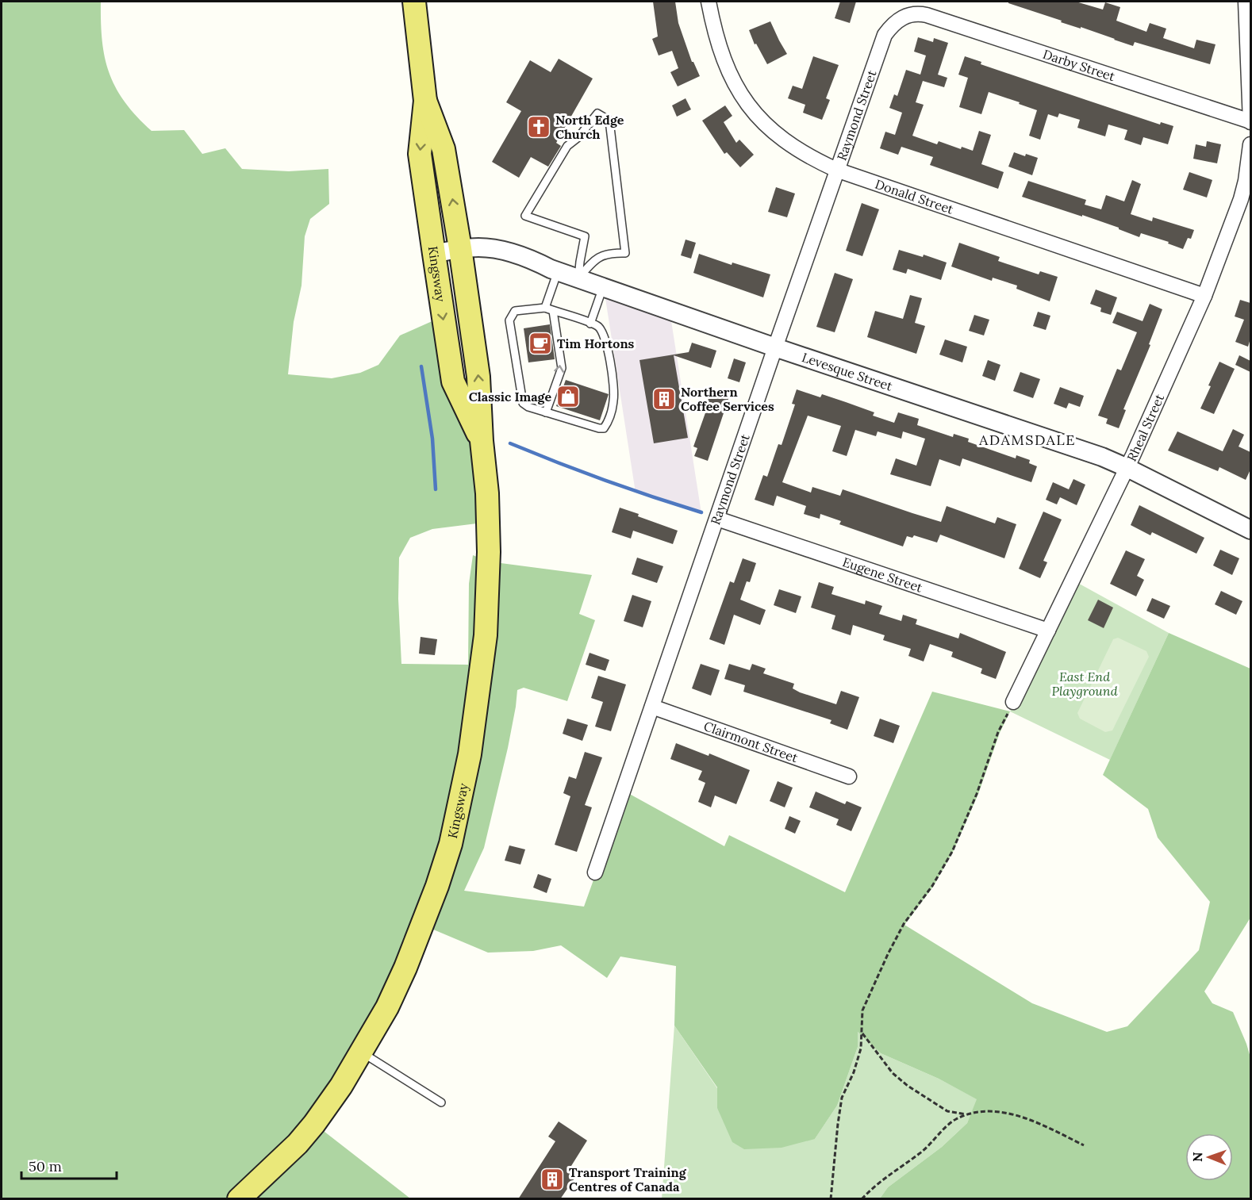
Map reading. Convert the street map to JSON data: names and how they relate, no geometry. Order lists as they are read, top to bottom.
{
  "streets": {
    "main road": ["Kingsway"],
    "street": [
      "Darby Street",
      "Raymond Street",
      "Donald Street",
      "Levesque Street",
      "Rheal Street",
      "Eugene Street",
      "Clairmont Street"
    ]
  },
  "crossings": [
    ["Darby Street", "Raymond Street"],
    ["Raymond Street", "Donald Street"],
    ["Raymond Street", "Levesque Street"],
    ["Raymond Street", "Eugene Street"],
    ["Raymond Street", "Clairmont Street"],
    ["Donald Street", "Rheal Street"],
    ["Kingsway", "Levesque Street"],
    ["Levesque Street", "Rheal Street"],
    ["Rheal Street", "Eugene Street"]
  ],
  "districts": ["ADAMSDALE"],
  "parks": ["East End Playground"],
  "places": {
    "church": ["North Edge Church"],
    "cafe": ["Tim Hortons"],
    "shop": ["Classic Image"],
    "building": ["Northern Coffee Services", "Transport Training Centres of Canada"]
  },
  "scale_bar": "50 m",
  "north": "left"
}
